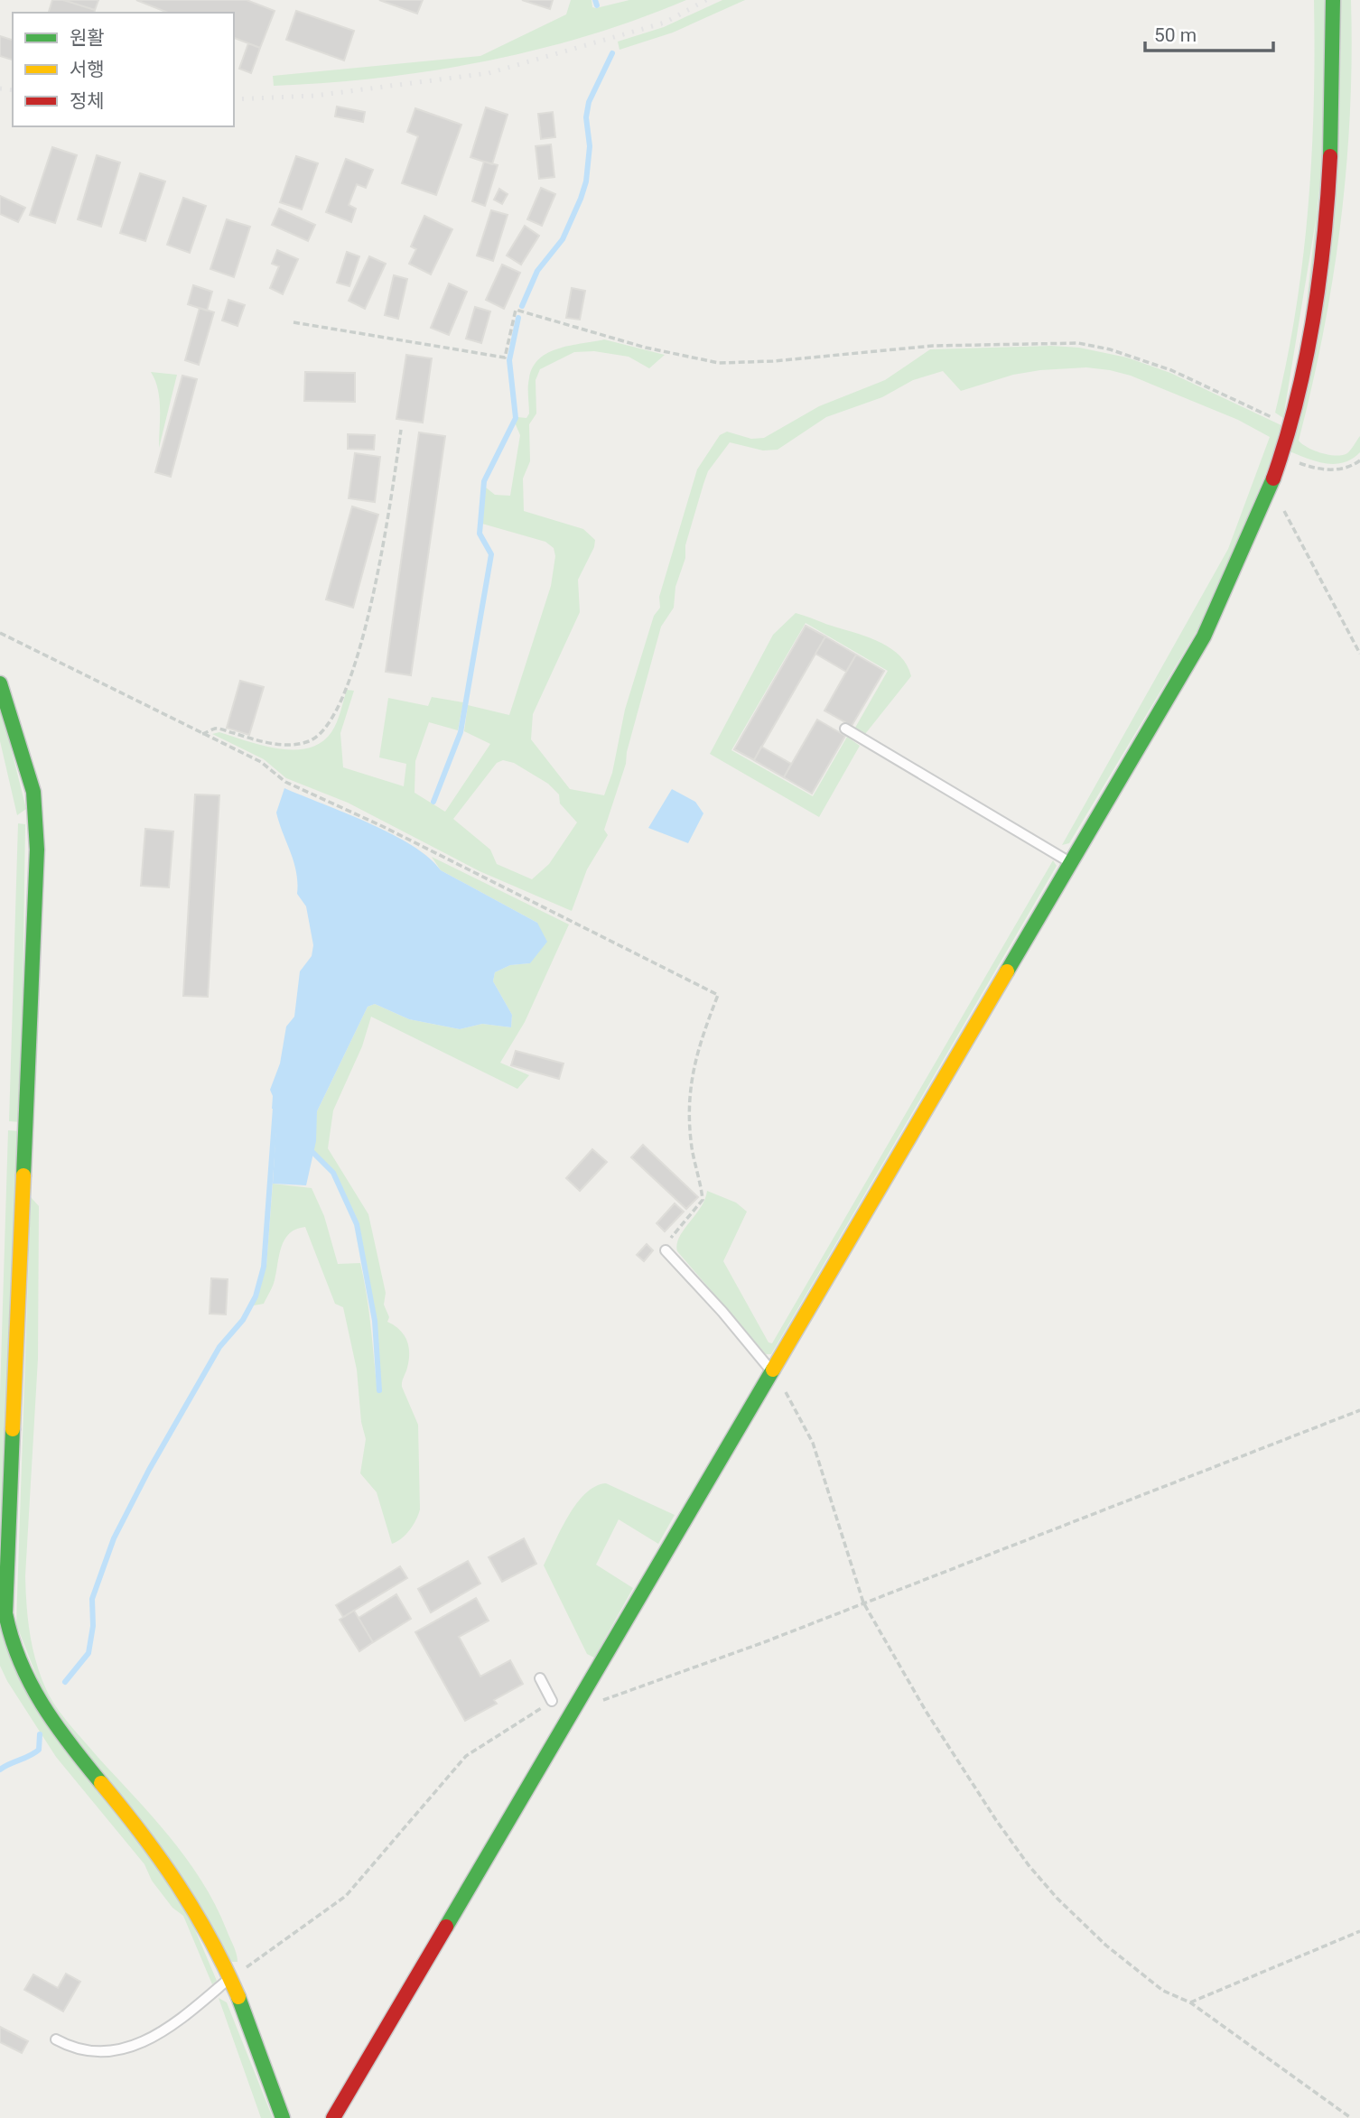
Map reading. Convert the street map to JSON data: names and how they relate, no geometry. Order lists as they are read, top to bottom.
{
  "legend": ["원활", "서행", "정체"],
  "scale_bar": "50 m"
}
